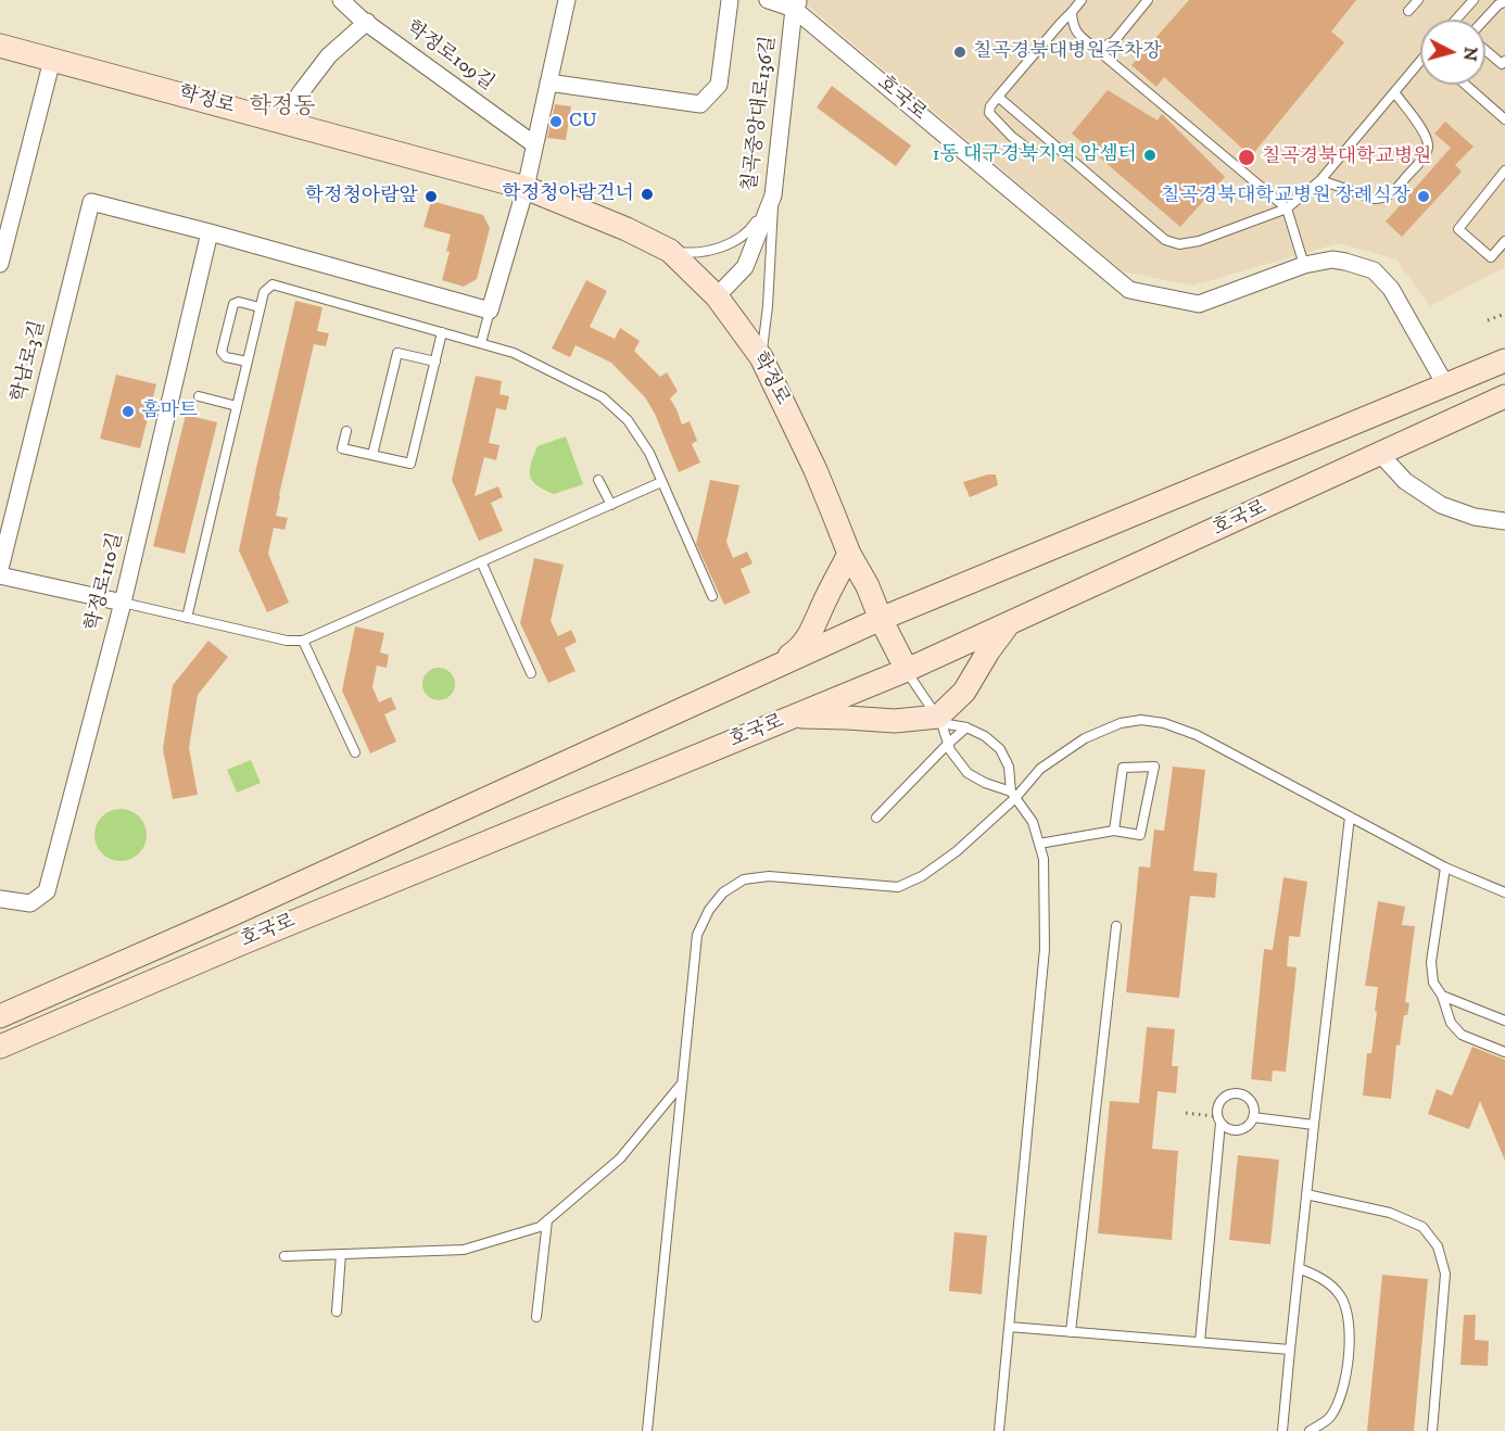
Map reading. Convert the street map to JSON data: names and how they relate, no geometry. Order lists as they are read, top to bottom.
{
  "streets": {
    "main road": ["호국로", "학정로"],
    "street": [
      "학정로109길",
      "칠곡중앙대로136길",
      "학남로3길",
      "학정로110길"
    ]
  },
  "crossings": [
    ["호국로", "학정로"],
    ["호국로", "칠곡중앙대로136길"],
    ["학정로", "칠곡중앙대로136길"],
    ["학남로3길", "학정로110길"]
  ],
  "districts": ["학정동"],
  "places": [
    "칠곡경북대병원주차장",
    "CU",
    "1동 대구경북지역 암셈터",
    "칠곡경북대학교병원",
    "학정청아람건너",
    "학정청아람앞",
    "칠곡경북대학교병원 장례식장",
    "홈마트"
  ],
  "north": "right"
}
